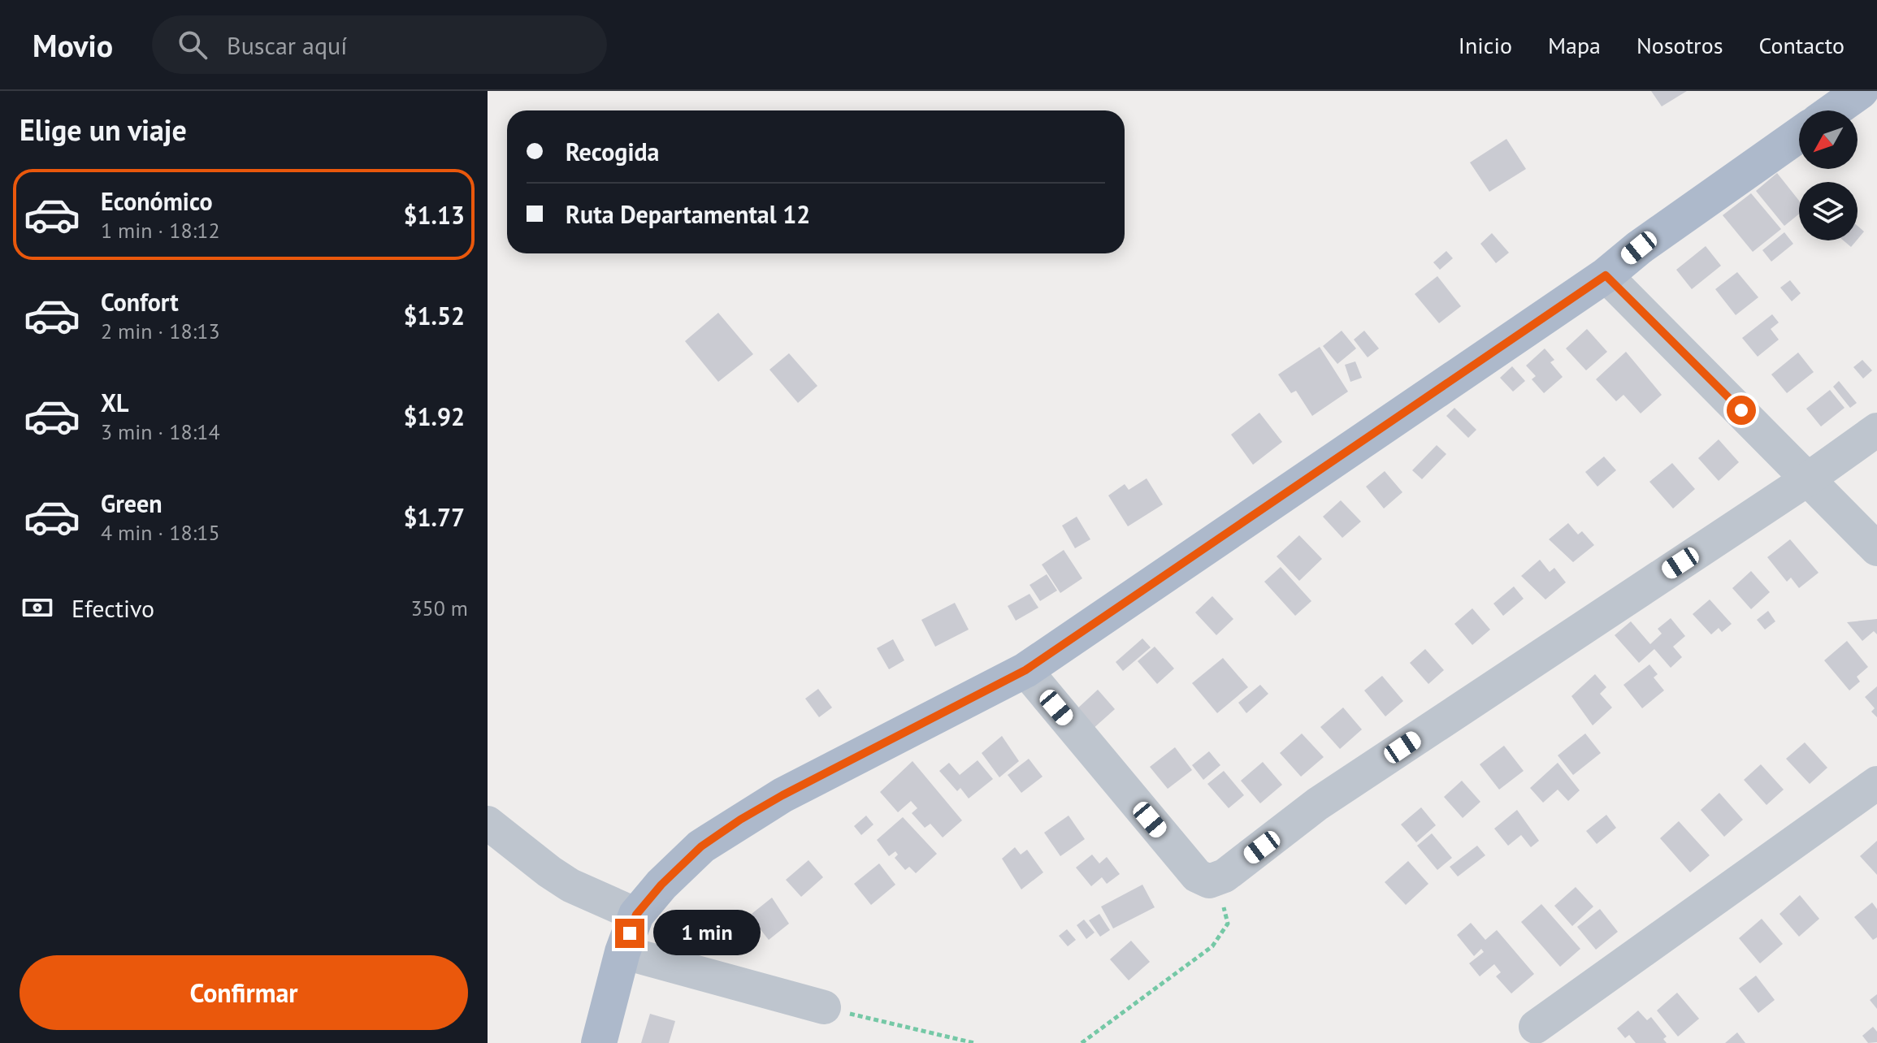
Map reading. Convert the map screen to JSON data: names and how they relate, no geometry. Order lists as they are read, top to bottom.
{
  "north": "bottom left",
  "page": {
    "header": "Movio",
    "search": "Buscar aquí",
    "nav": [
      "Inicio",
      "Mapa",
      "Nosotros",
      "Contacto"
    ],
    "heading": "Elige un viaje",
    "banner": ["Recogida", "Ruta Departamental 12"],
    "list": [
      {
        "name": "Económico",
        "note": "1 min · 18:12",
        "value": "$1.13"
      },
      {
        "name": "Confort",
        "note": "2 min · 18:13",
        "value": "$1.52"
      },
      {
        "name": "XL",
        "note": "3 min · 18:14",
        "value": "$1.92"
      },
      {
        "name": "Green",
        "note": "4 min · 18:15",
        "value": "$1.77"
      }
    ],
    "pay": ["Efectivo", "350 m"],
    "bubble": "1 min",
    "buttons": "Confirmar"
  }
}
